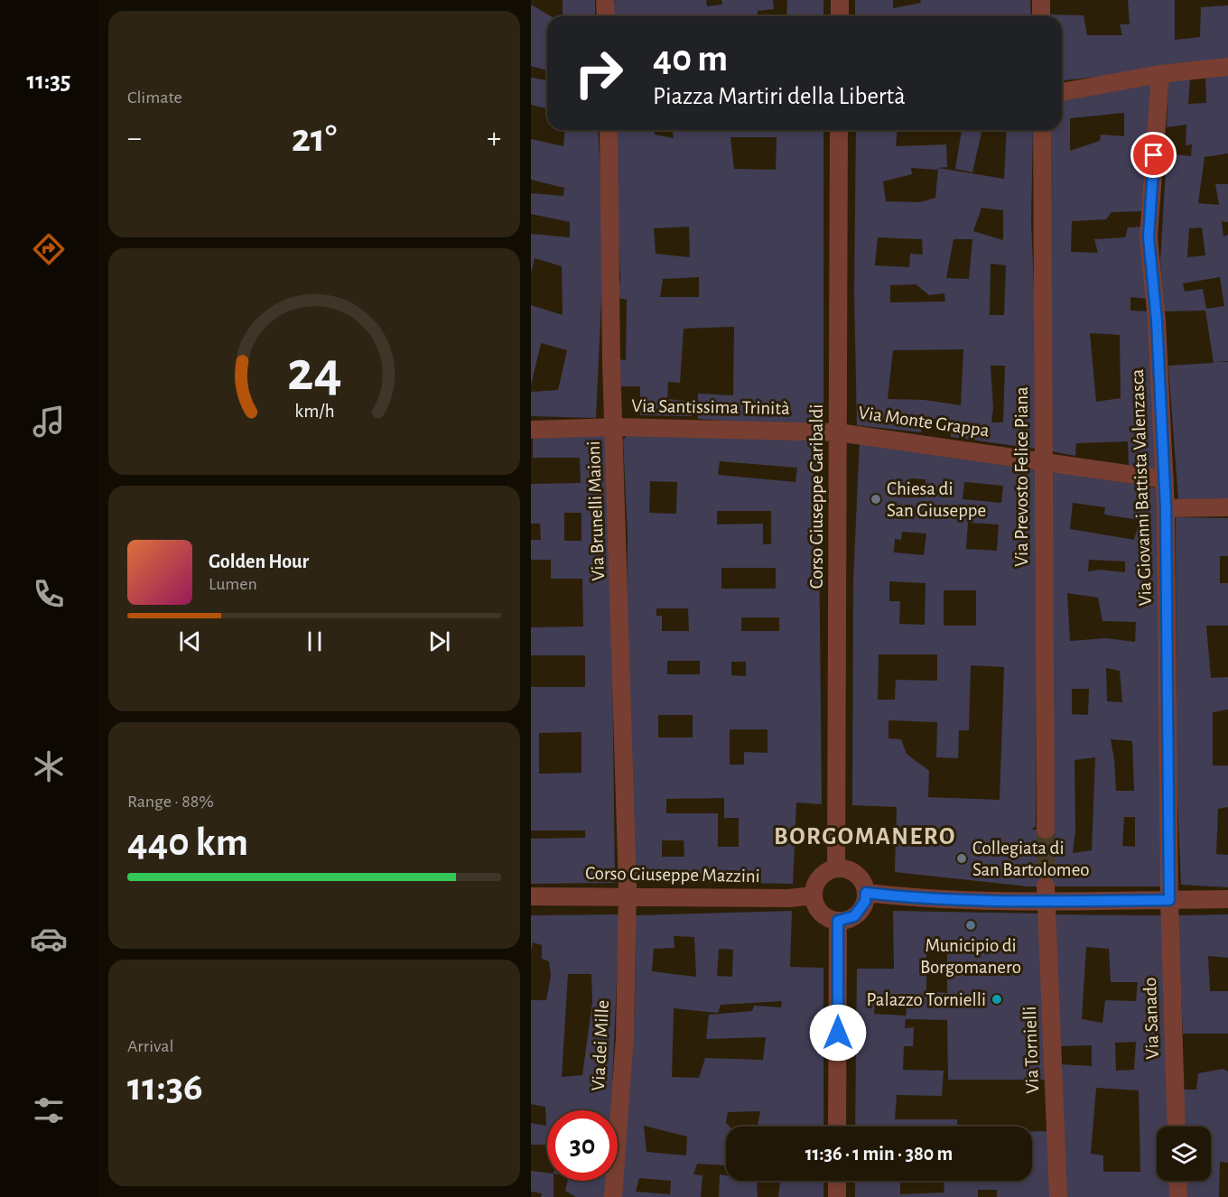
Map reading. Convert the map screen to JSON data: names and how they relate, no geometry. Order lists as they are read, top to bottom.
{
  "streets": {
    "street": [
      "Via Santissima Trinità",
      "Via Monte Grappa",
      "Via Prevosto Felice Piana",
      "Via Giovanni Battista Valenzasca",
      "Corso Giuseppe Garibaldi",
      "Via Brunelli Maioni",
      "Corso Giuseppe Mazzini",
      "Via Sanado",
      "Via dei Mille",
      "Via Tornielli"
    ]
  },
  "crossings": [
    ["Via Santissima Trinità", "Via Monte Grappa"],
    ["Via Santissima Trinità", "Corso Giuseppe Garibaldi"],
    ["Via Santissima Trinità", "Via Brunelli Maioni"],
    ["Via Monte Grappa", "Via Prevosto Felice Piana"],
    ["Via Monte Grappa", "Via Giovanni Battista Valenzasca"],
    ["Via Monte Grappa", "Corso Giuseppe Garibaldi"],
    ["Via Giovanni Battista Valenzasca", "Via Sanado"],
    ["Corso Giuseppe Garibaldi", "Corso Giuseppe Mazzini"],
    ["Via Brunelli Maioni", "Corso Giuseppe Mazzini"],
    ["Via Brunelli Maioni", "Via dei Mille"],
    ["Corso Giuseppe Mazzini", "Via dei Mille"]
  ],
  "districts": ["BORGOMANERO"],
  "places": [
    "Chiesa di San Giuseppe",
    "Collegiata di San Bartolomeo",
    "Municipio di Borgomanero",
    "Palazzo Tornielli"
  ],
  "page": {
    "tabs": "11:35",
    "tile": [
      "Climate",
      ["Range · 88%", "440 km"],
      ["Arrival", "11:36"]
    ],
    "turn": ["40 m", "Piazza Martiri della Libertà"],
    "heat": ["−", "21°", "+"],
    "song": ["Golden Hour", "Lumen"],
    "limit": "30",
    "trip": "11:36 · 1 min · 380 m",
    "gauge": ["24", "km/h"]
  }
}
